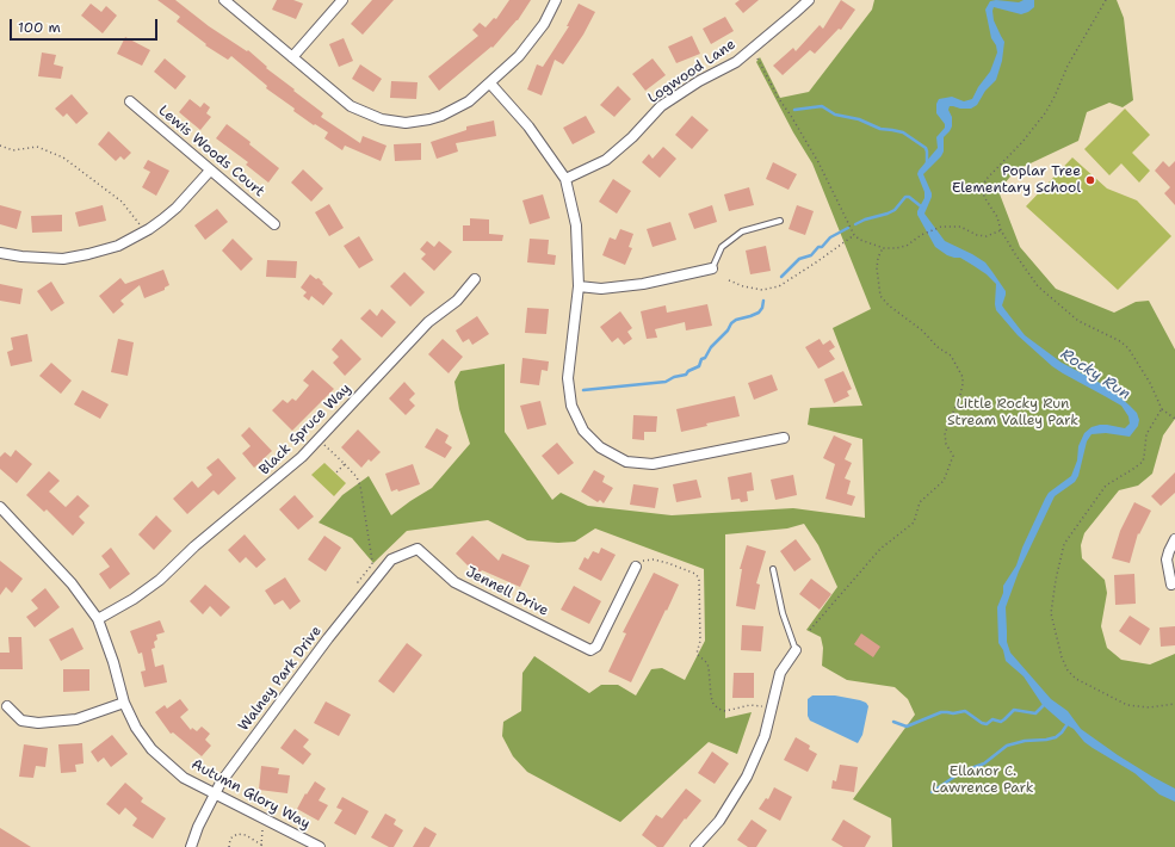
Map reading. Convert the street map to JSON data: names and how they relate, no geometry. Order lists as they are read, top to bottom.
{
  "streets": {
    "street": [
      "Logwood Lane",
      "Lewis Woods Court",
      "Black Spruce Way",
      "Jennell Drive",
      "Walney Park Drive",
      "Autumn Glory Way"
    ]
  },
  "crossings": [
    ["Black Spruce Way", "Autumn Glory Way"],
    ["Jennell Drive", "Walney Park Drive"],
    ["Walney Park Drive", "Autumn Glory Way"]
  ],
  "water": ["Rocky Run"],
  "parks": ["Little Rocky Run Stream Valley Park", "Ellanor C. Lawrence Park"],
  "places": ["Poplar Tree Elementary School"],
  "scale_bar": "100 m"
}
